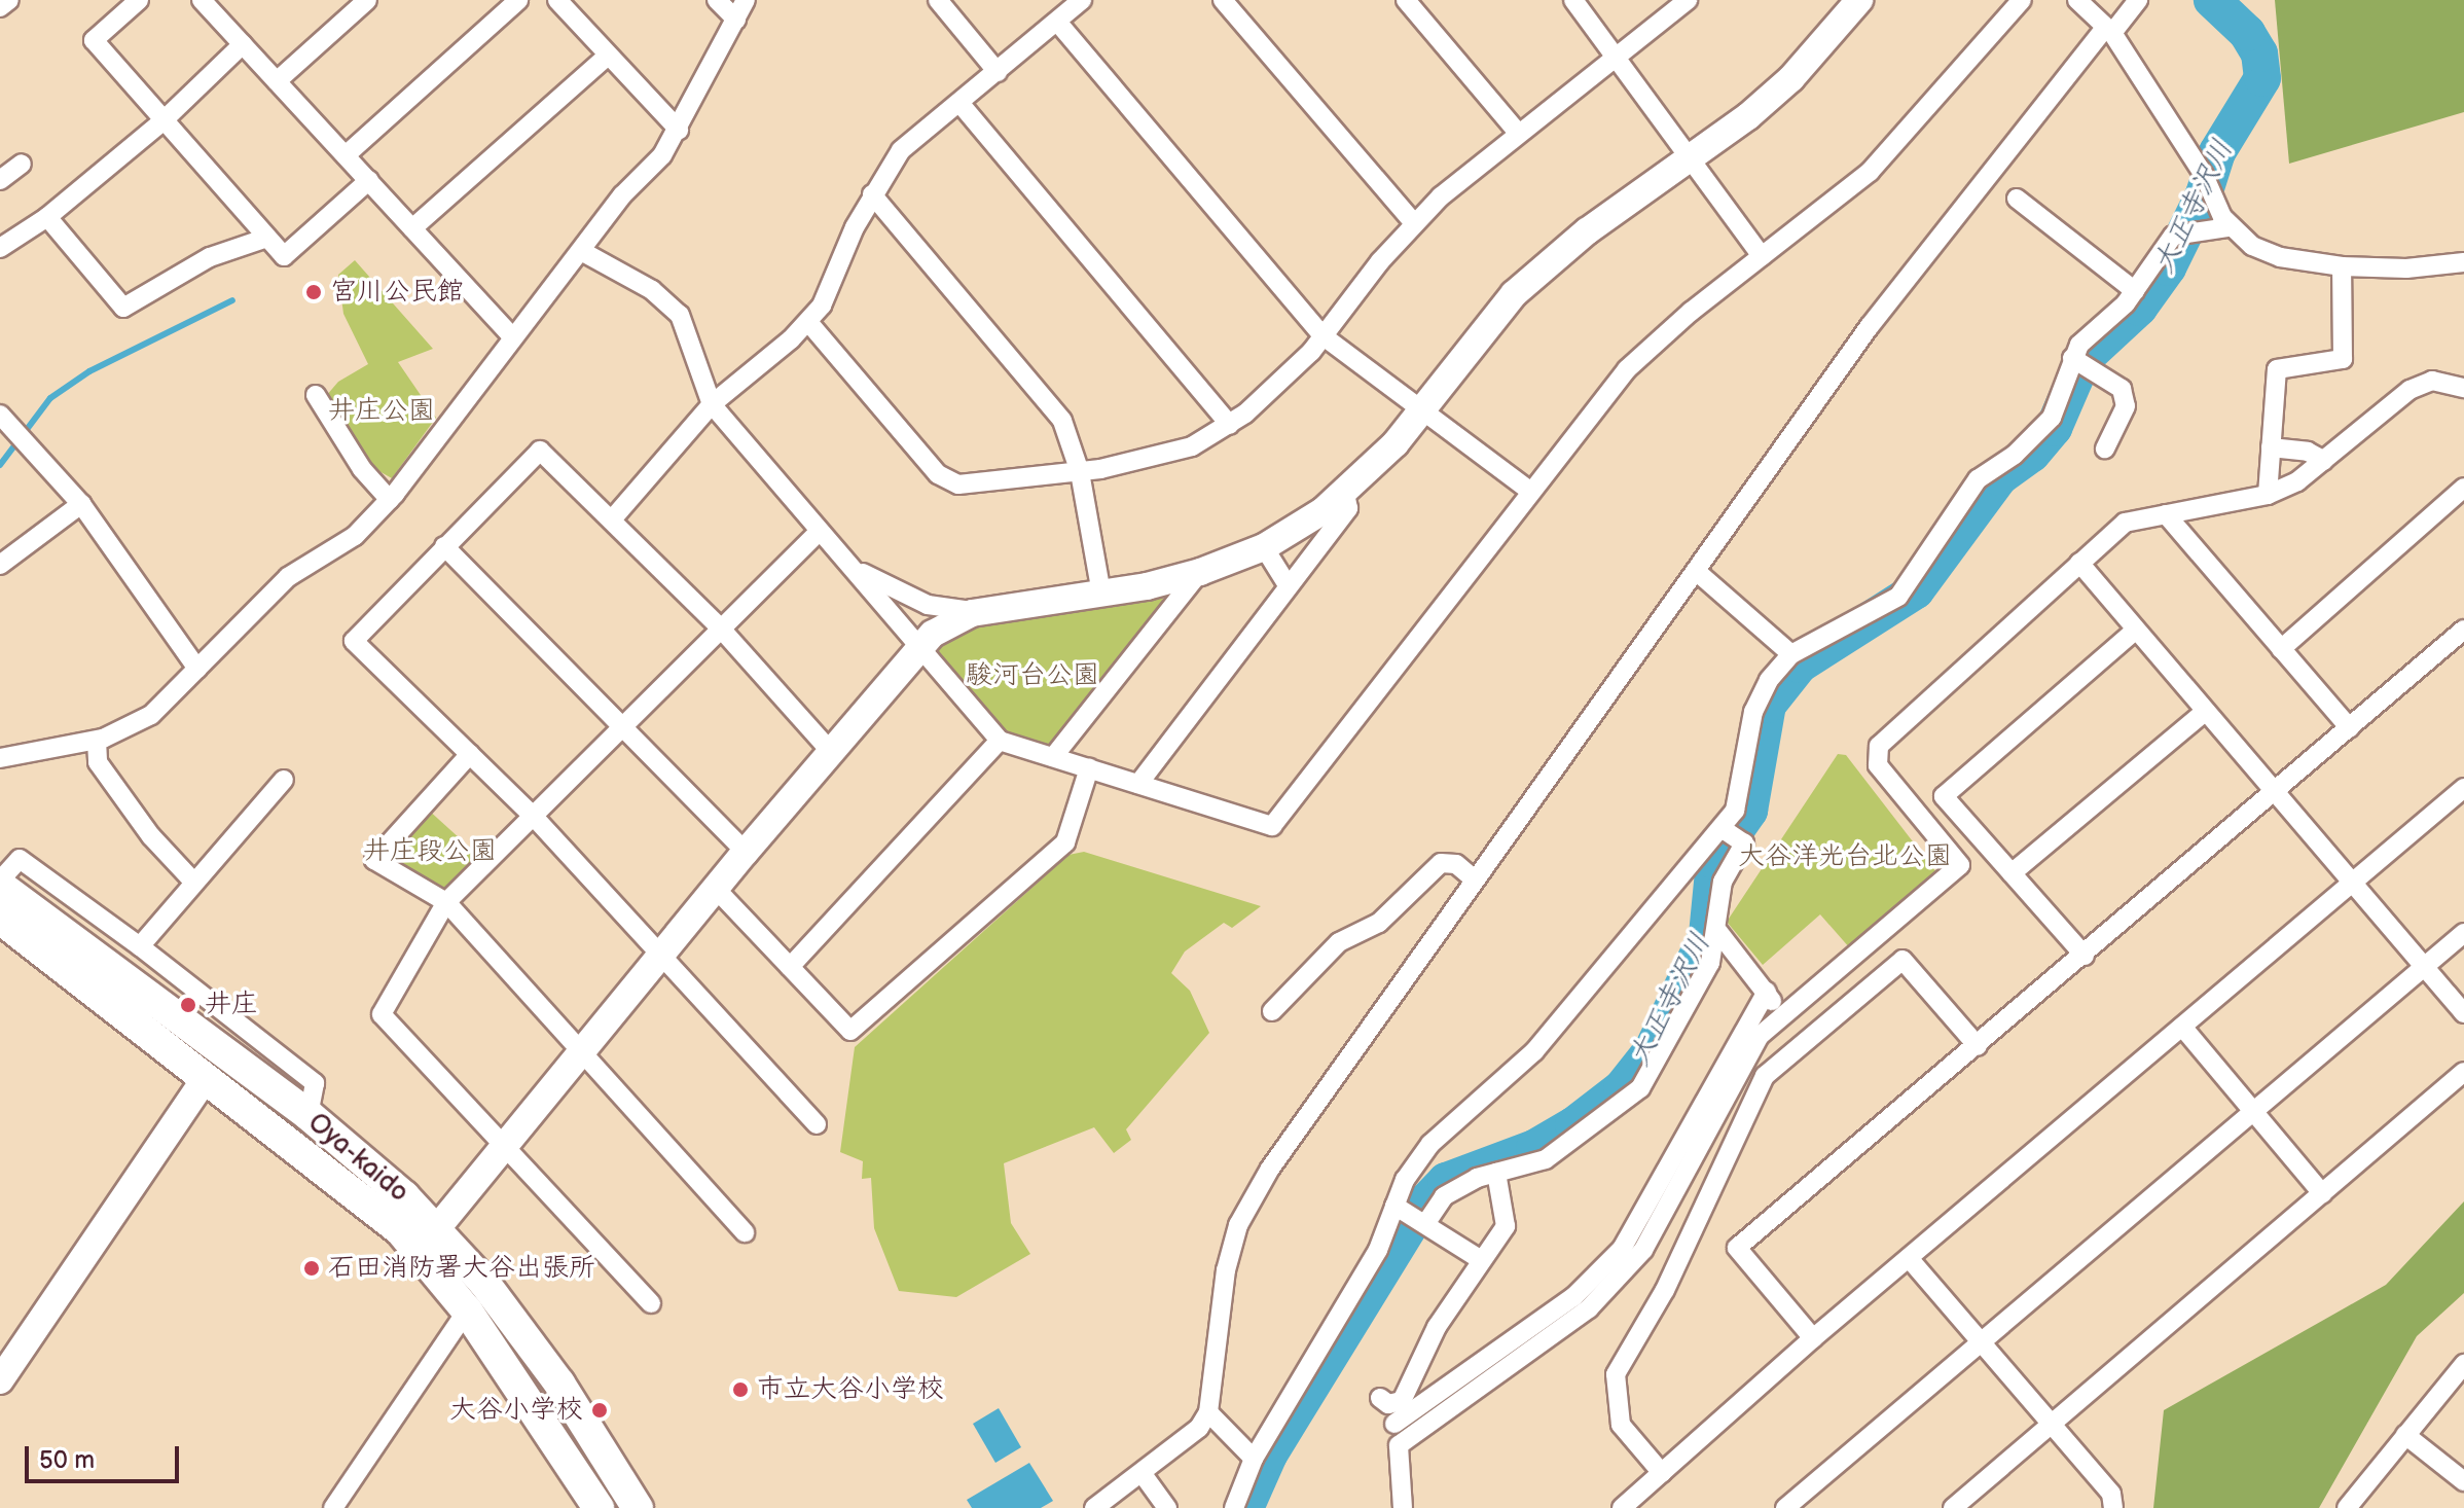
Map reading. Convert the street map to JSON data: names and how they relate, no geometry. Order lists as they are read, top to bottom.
{
  "streets": {
    "main road": ["Oya-kaido"]
  },
  "water": ["大正寺沢川"],
  "parks": [
    "井庄公園",
    "駿河台公園",
    "井庄段公園",
    "大谷洋光台北公園"
  ],
  "places": [
    "宮川公民館",
    "井庄",
    "石田消防署大谷出張所",
    "市立大谷小学校",
    "大谷小学校"
  ],
  "scale_bar": "50 m"
}
